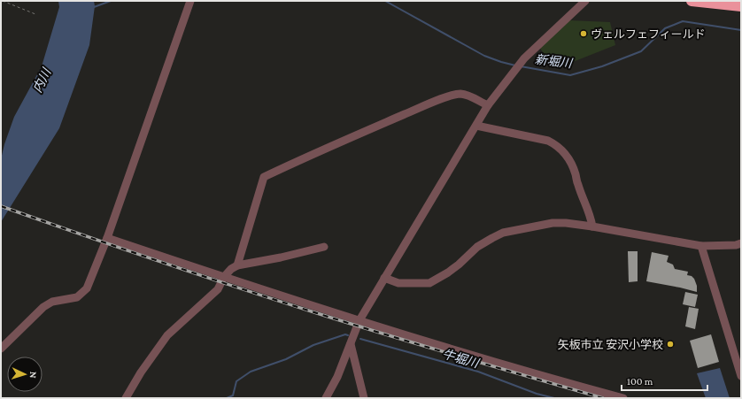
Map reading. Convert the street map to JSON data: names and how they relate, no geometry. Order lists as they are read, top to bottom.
{
  "water": ["新堀川", "内川", "牛堀川"],
  "places": ["ヴェルフェフィールド", "矢板市立 安沢小学校"],
  "scale_bar": "100 m",
  "north": "right"
}
